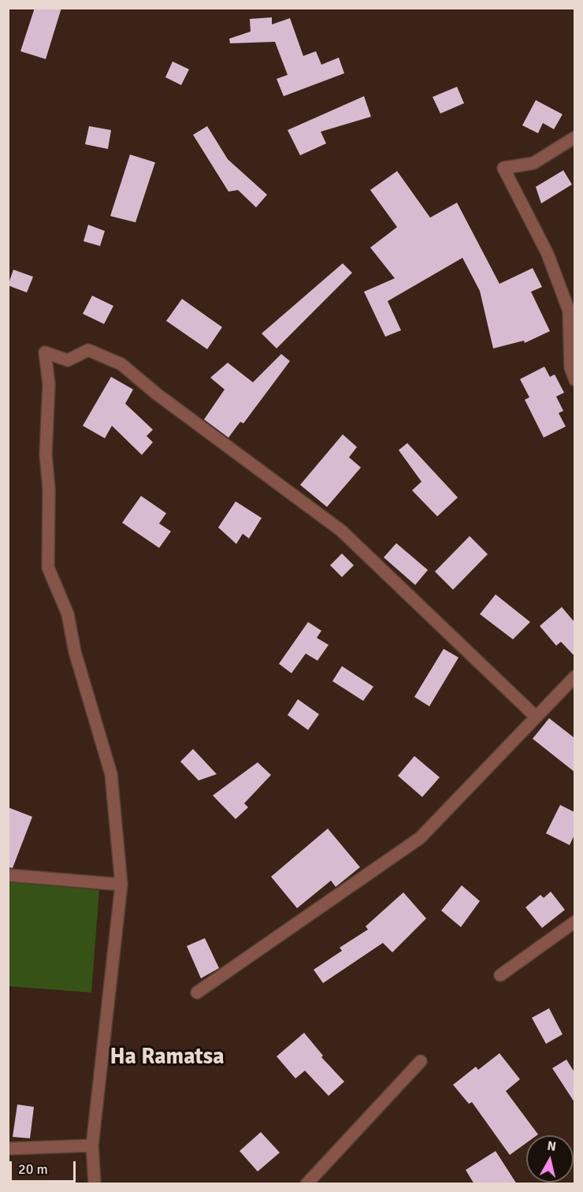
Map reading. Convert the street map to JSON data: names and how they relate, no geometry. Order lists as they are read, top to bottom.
{
  "districts": ["Ha Ramatsa"],
  "scale_bar": "20 m",
  "north": "top"
}
